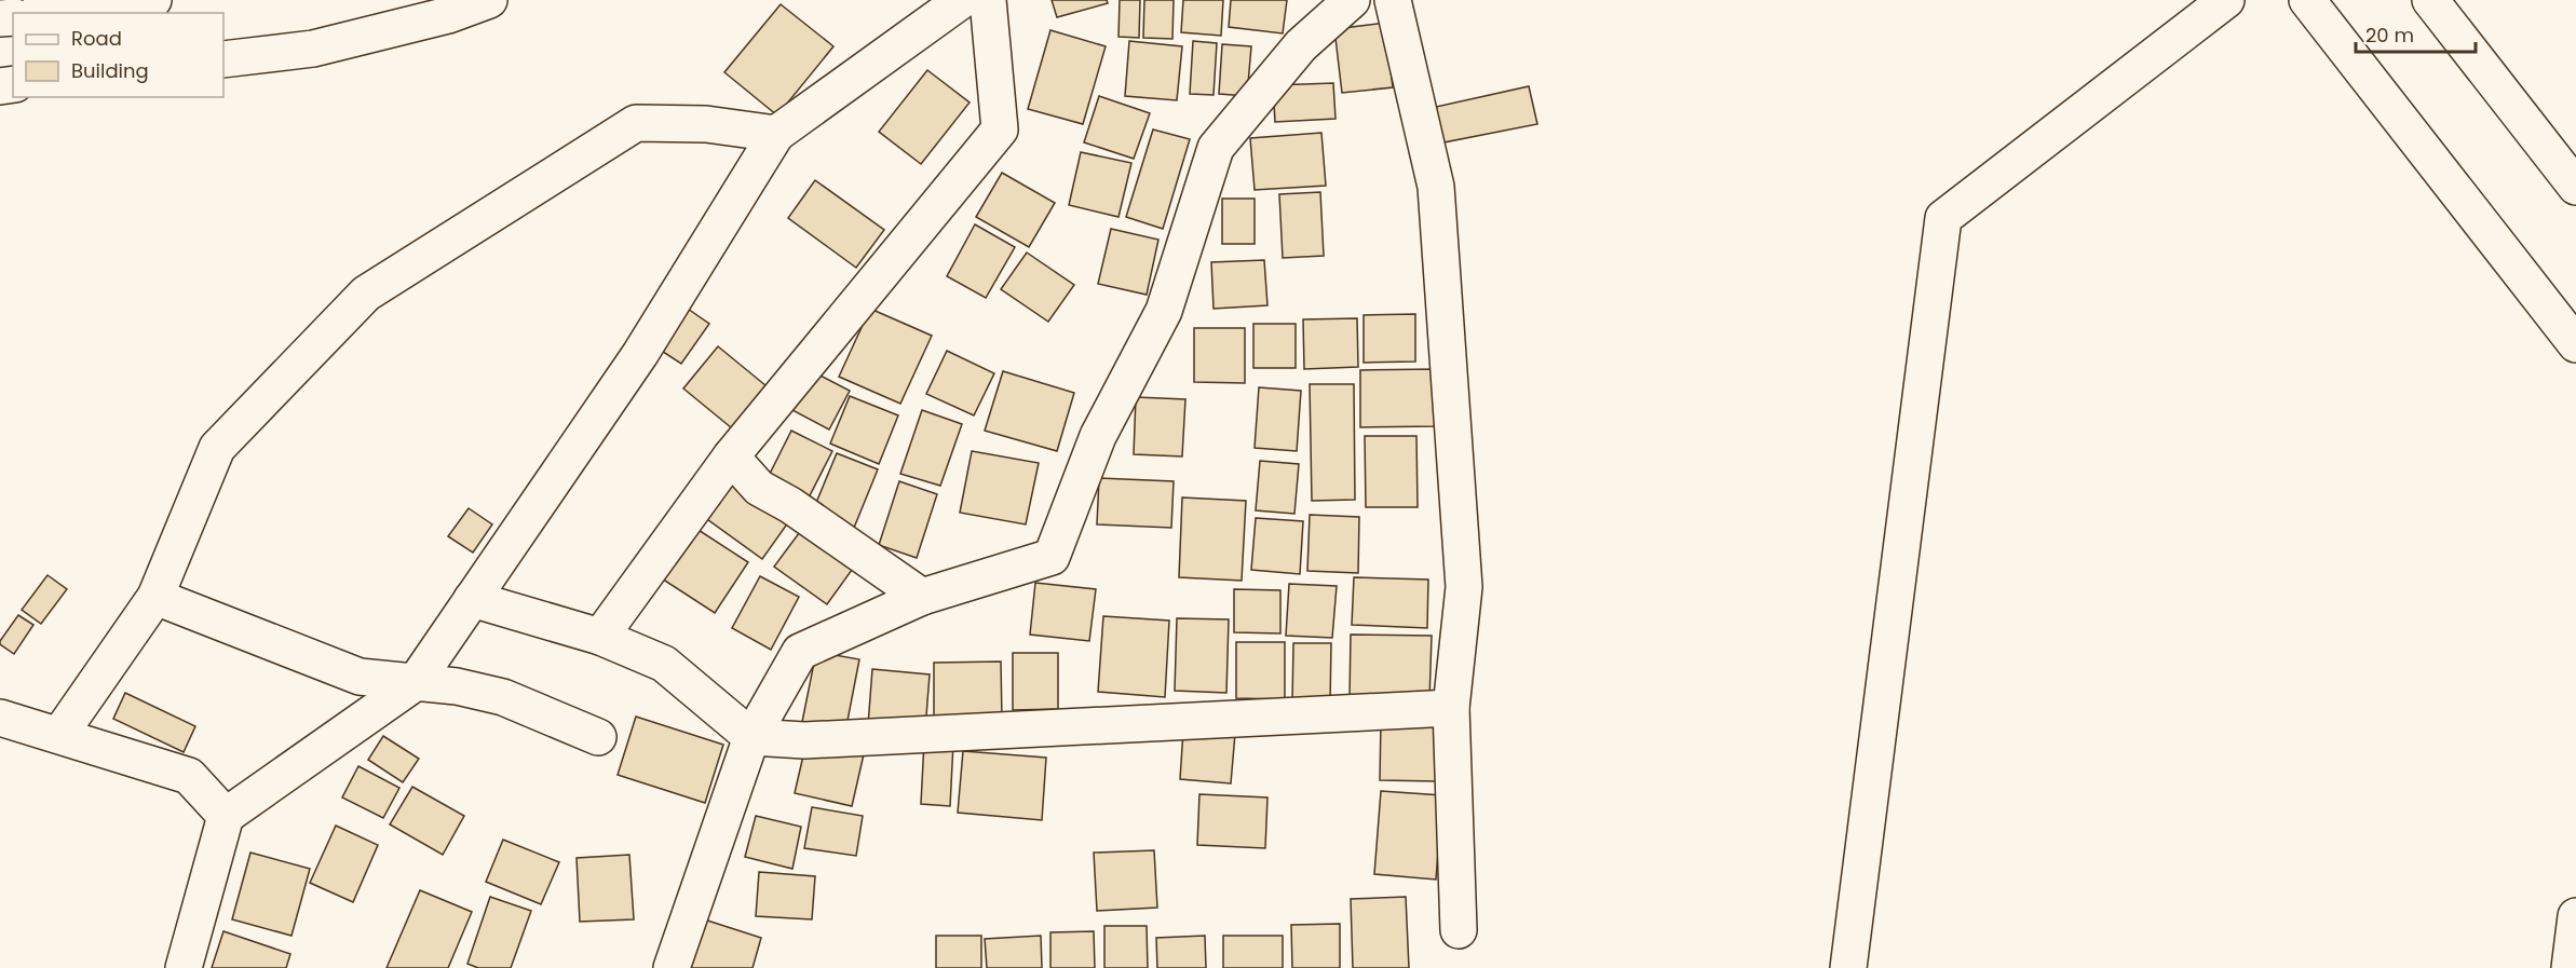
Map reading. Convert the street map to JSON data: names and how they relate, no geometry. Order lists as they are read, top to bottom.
{
  "legend": ["Road", "Building"],
  "scale_bar": "20 m"
}
